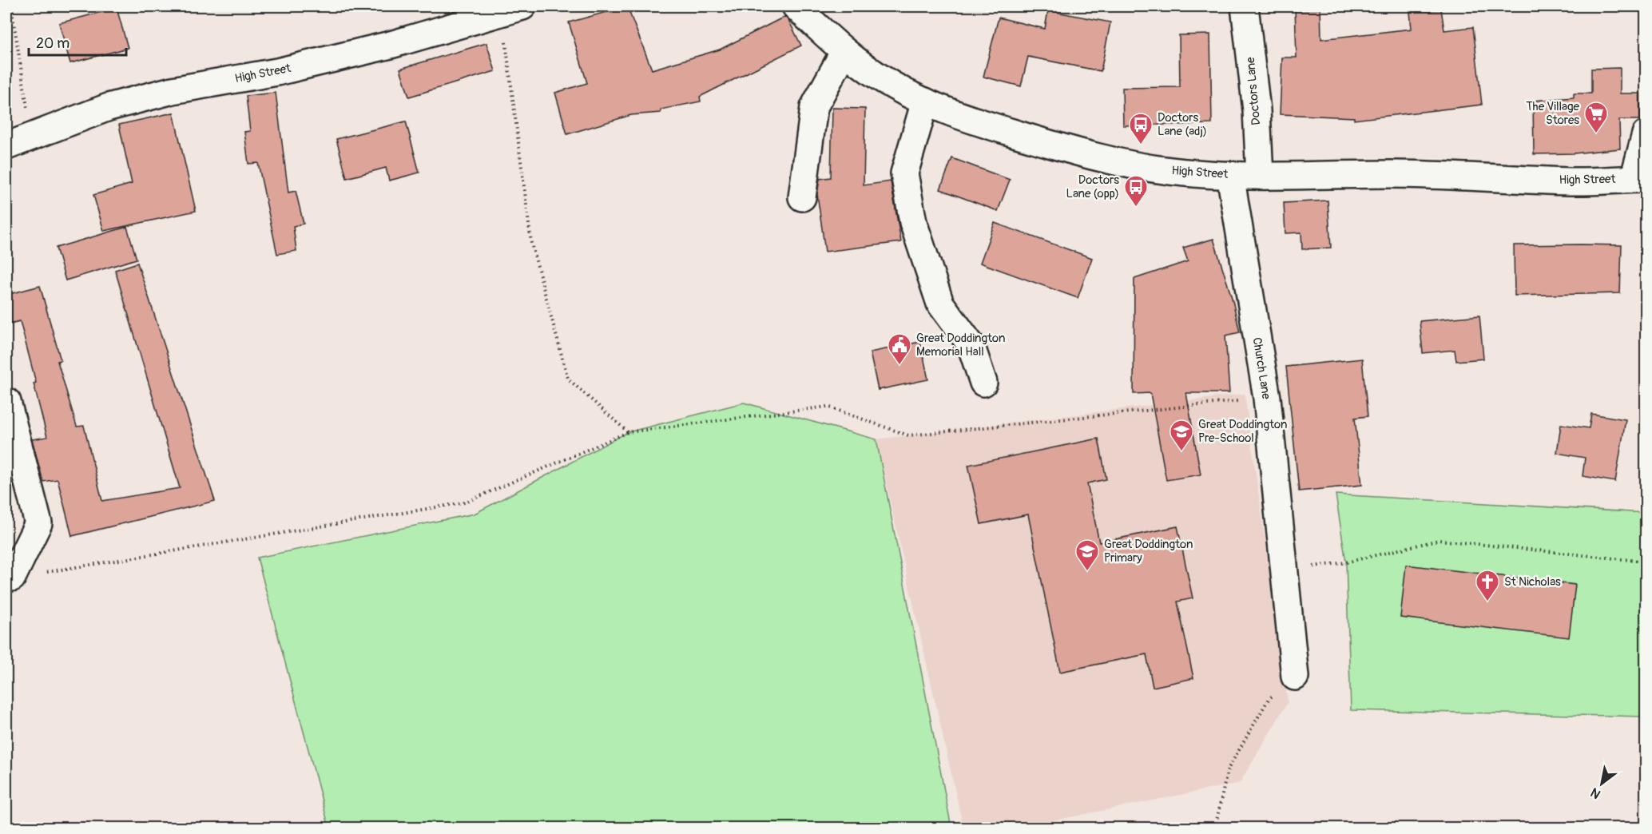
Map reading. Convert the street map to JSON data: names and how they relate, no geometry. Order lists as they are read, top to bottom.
{
  "streets": {
    "main road": ["High Street", "Doctors Lane", "Church Lane"]
  },
  "crossings": [
    ["High Street", "Doctors Lane"],
    ["High Street", "Church Lane"]
  ],
  "places": {
    "supermarket": ["The Village Stores"],
    "bus stop": ["Doctors Lane (adj)", "Doctors Lane (opp)"],
    "public building": ["Great Doddington Memorial Hall"],
    "school or university": ["Great Doddington Pre-School", "Great Doddington Primary"],
    "church": ["St Nicholas"]
  },
  "scale_bar": "20 m",
  "north": "bottom left"
}
